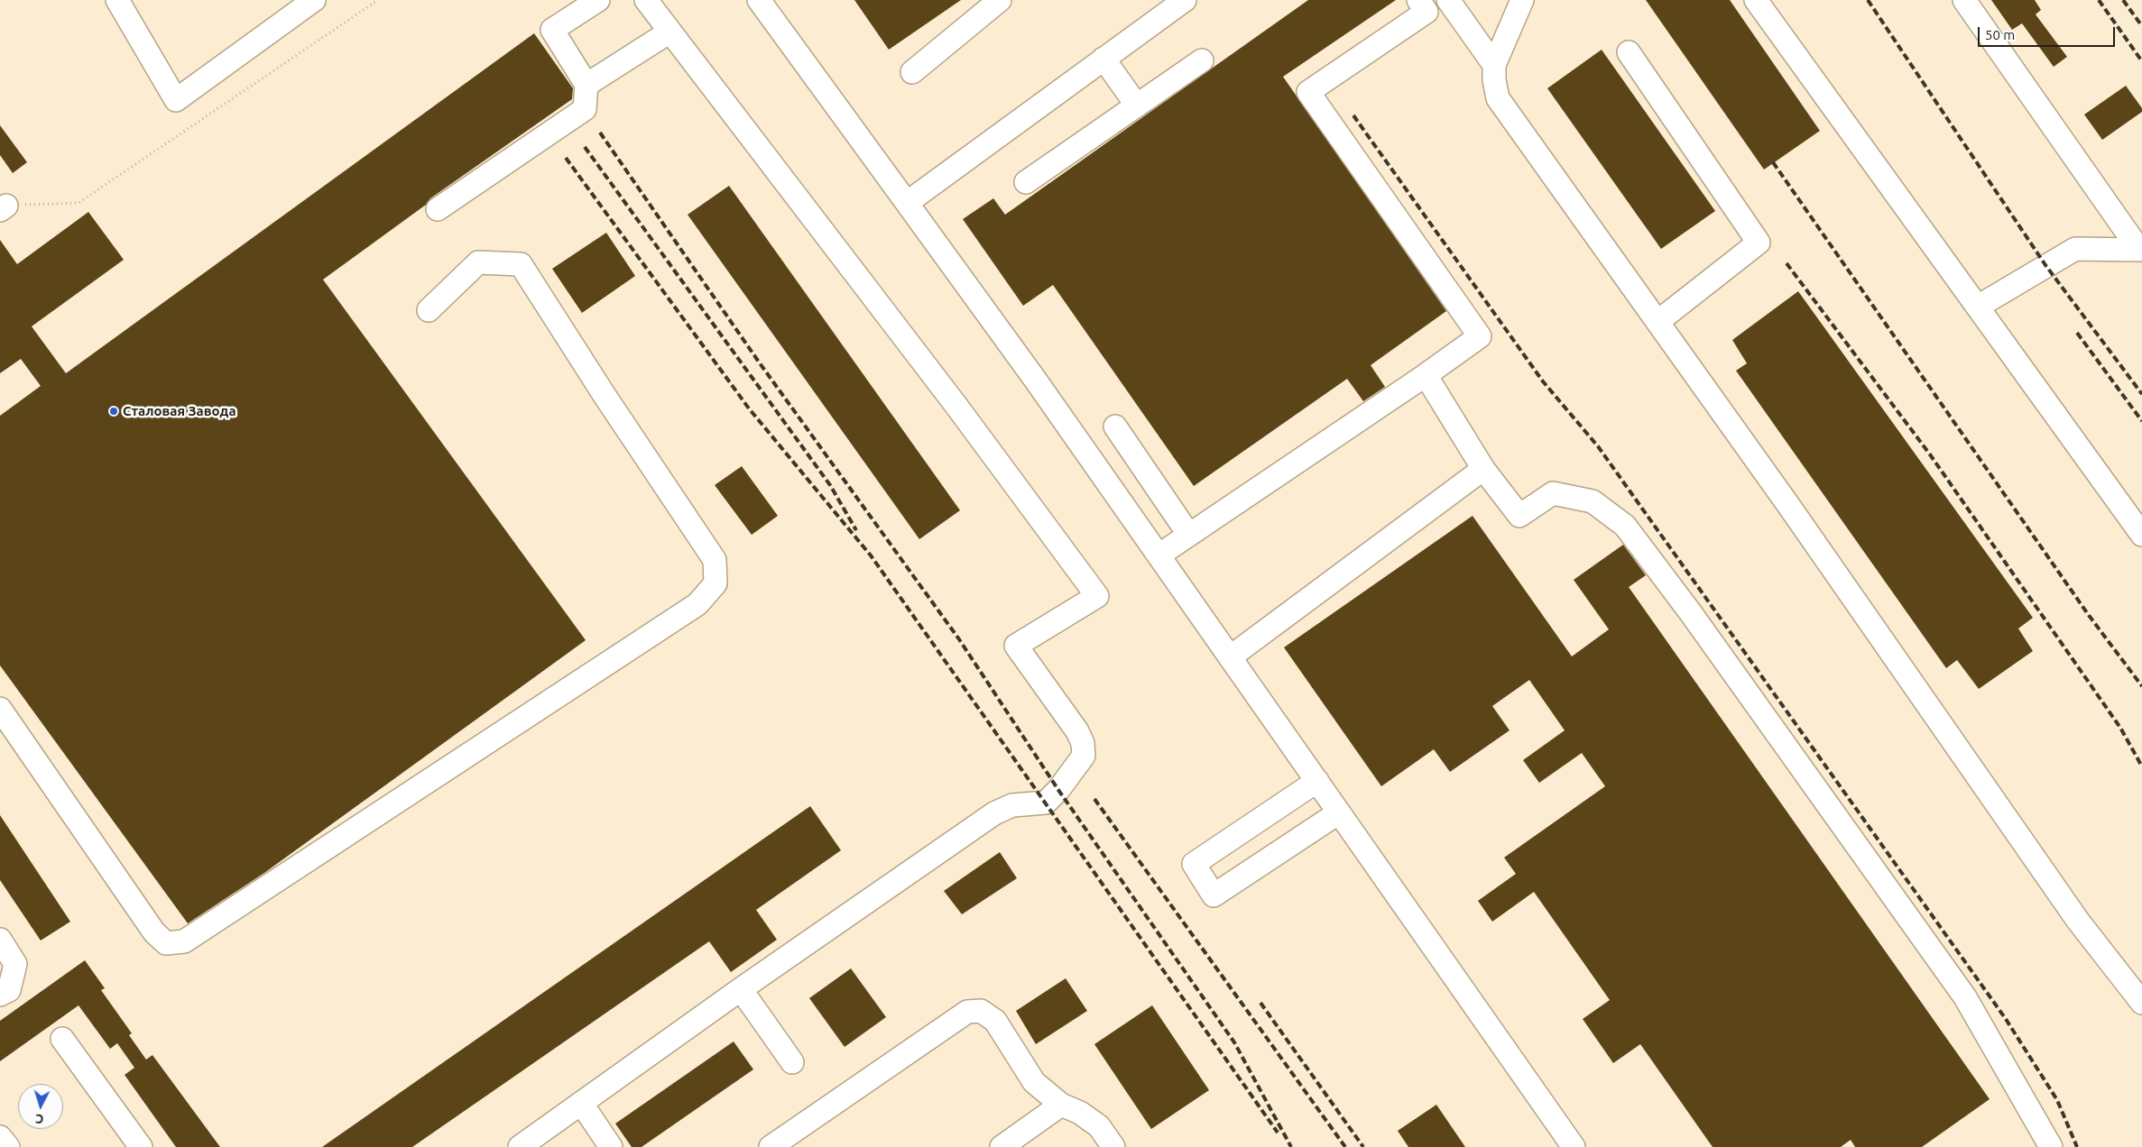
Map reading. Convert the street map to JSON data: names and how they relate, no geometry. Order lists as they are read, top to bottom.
{
  "places": ["Сталовая Завода"],
  "scale_bar": "50 m",
  "north": "bottom"
}
